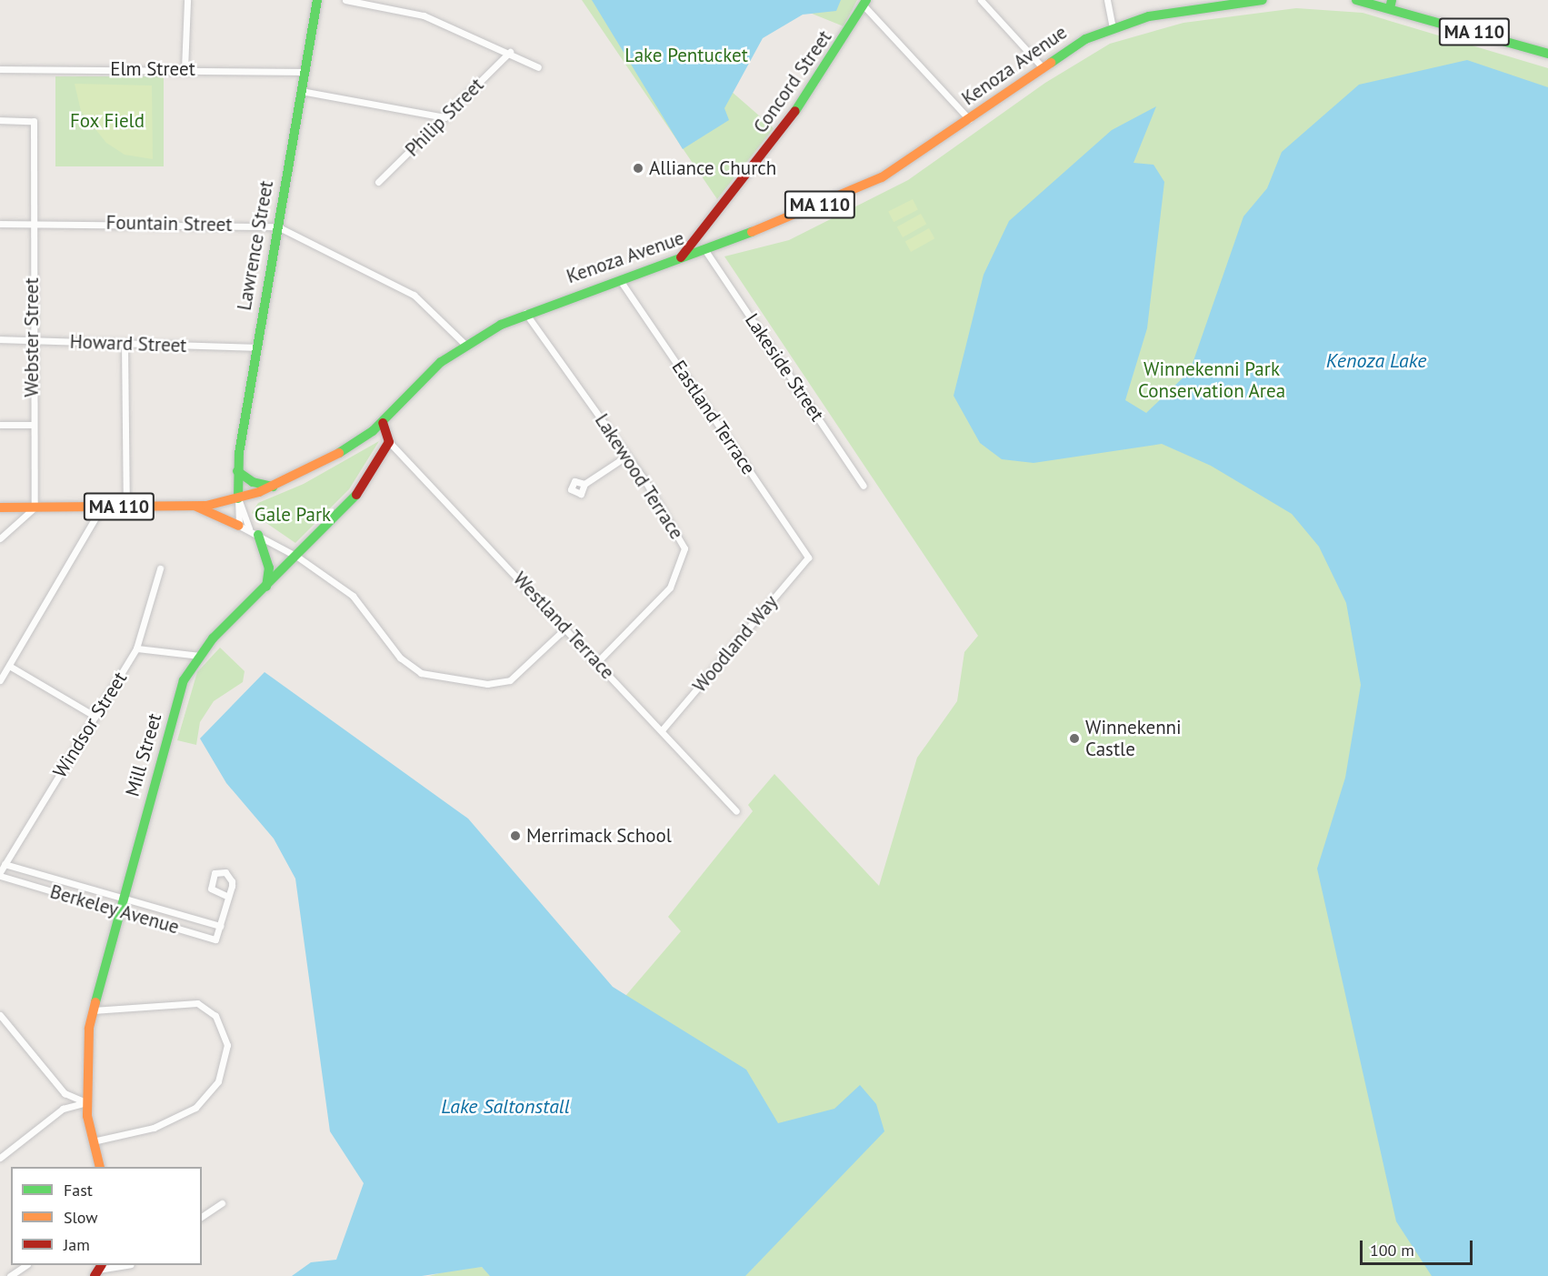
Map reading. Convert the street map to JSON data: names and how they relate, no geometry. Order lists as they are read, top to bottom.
{
  "streets": {
    "main road": [
      "MA 110",
      "Kenoza Avenue",
      "Concord Street",
      "Lawrence Street",
      "Mill Street"
    ],
    "street": [
      "Elm Street",
      "Philip Street",
      "Fountain Street",
      "Webster Street",
      "Howard Street",
      "Lakeside Street",
      "Eastland Terrace",
      "Lakewood Terrace",
      "Westland Terrace",
      "Woodland Way",
      "Windsor Street",
      "Berkeley Avenue"
    ]
  },
  "crossings": [
    ["Kenoza Avenue", "Concord Street"],
    ["Kenoza Avenue", "Fountain Street"],
    ["Kenoza Avenue", "Lawrence Street"],
    ["Kenoza Avenue", "Webster Street"],
    ["Kenoza Avenue", "Lakeside Street"],
    ["Kenoza Avenue", "Eastland Terrace"],
    ["Kenoza Avenue", "Lakewood Terrace"],
    ["Elm Street", "Lawrence Street"],
    ["Fountain Street", "Lawrence Street"],
    ["Fountain Street", "Webster Street"],
    ["Lawrence Street", "Howard Street"],
    ["Webster Street", "Howard Street"],
    ["Eastland Terrace", "Woodland Way"],
    ["Lakewood Terrace", "Westland Terrace"],
    ["Westland Terrace", "Woodland Way"],
    ["Westland Terrace", "Mill Street"],
    ["Windsor Street", "Berkeley Avenue"],
    ["Mill Street", "Berkeley Avenue"]
  ],
  "water": ["Kenoza Lake", "Lake Saltonstall"],
  "parks": [
    "Lake Pentucket",
    "Fox Field",
    "Winnekenni Park Conservation Area",
    "Gale Park"
  ],
  "places": ["Alliance Church", "Winnekenni Castle", "Merrimack School"],
  "legend": ["Fast", "Slow", "Jam"],
  "scale_bar": "100 m"
}
